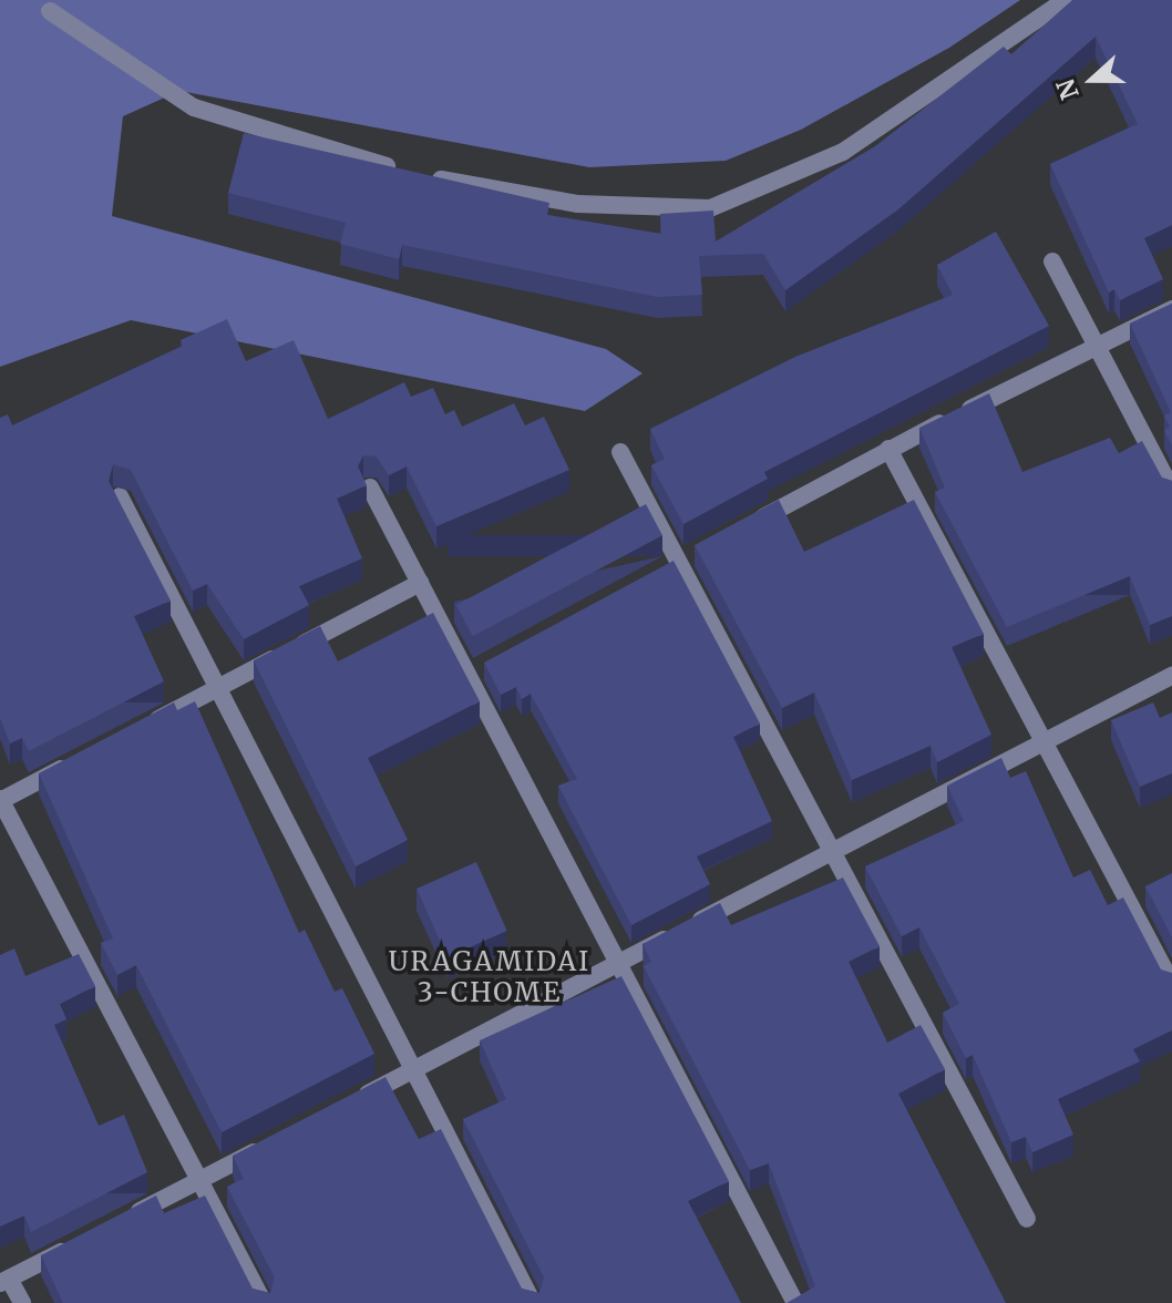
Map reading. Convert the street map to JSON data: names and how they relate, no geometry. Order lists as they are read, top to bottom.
{
  "districts": ["URAGAMIDAI 3-CHOME"],
  "north": "left"
}
